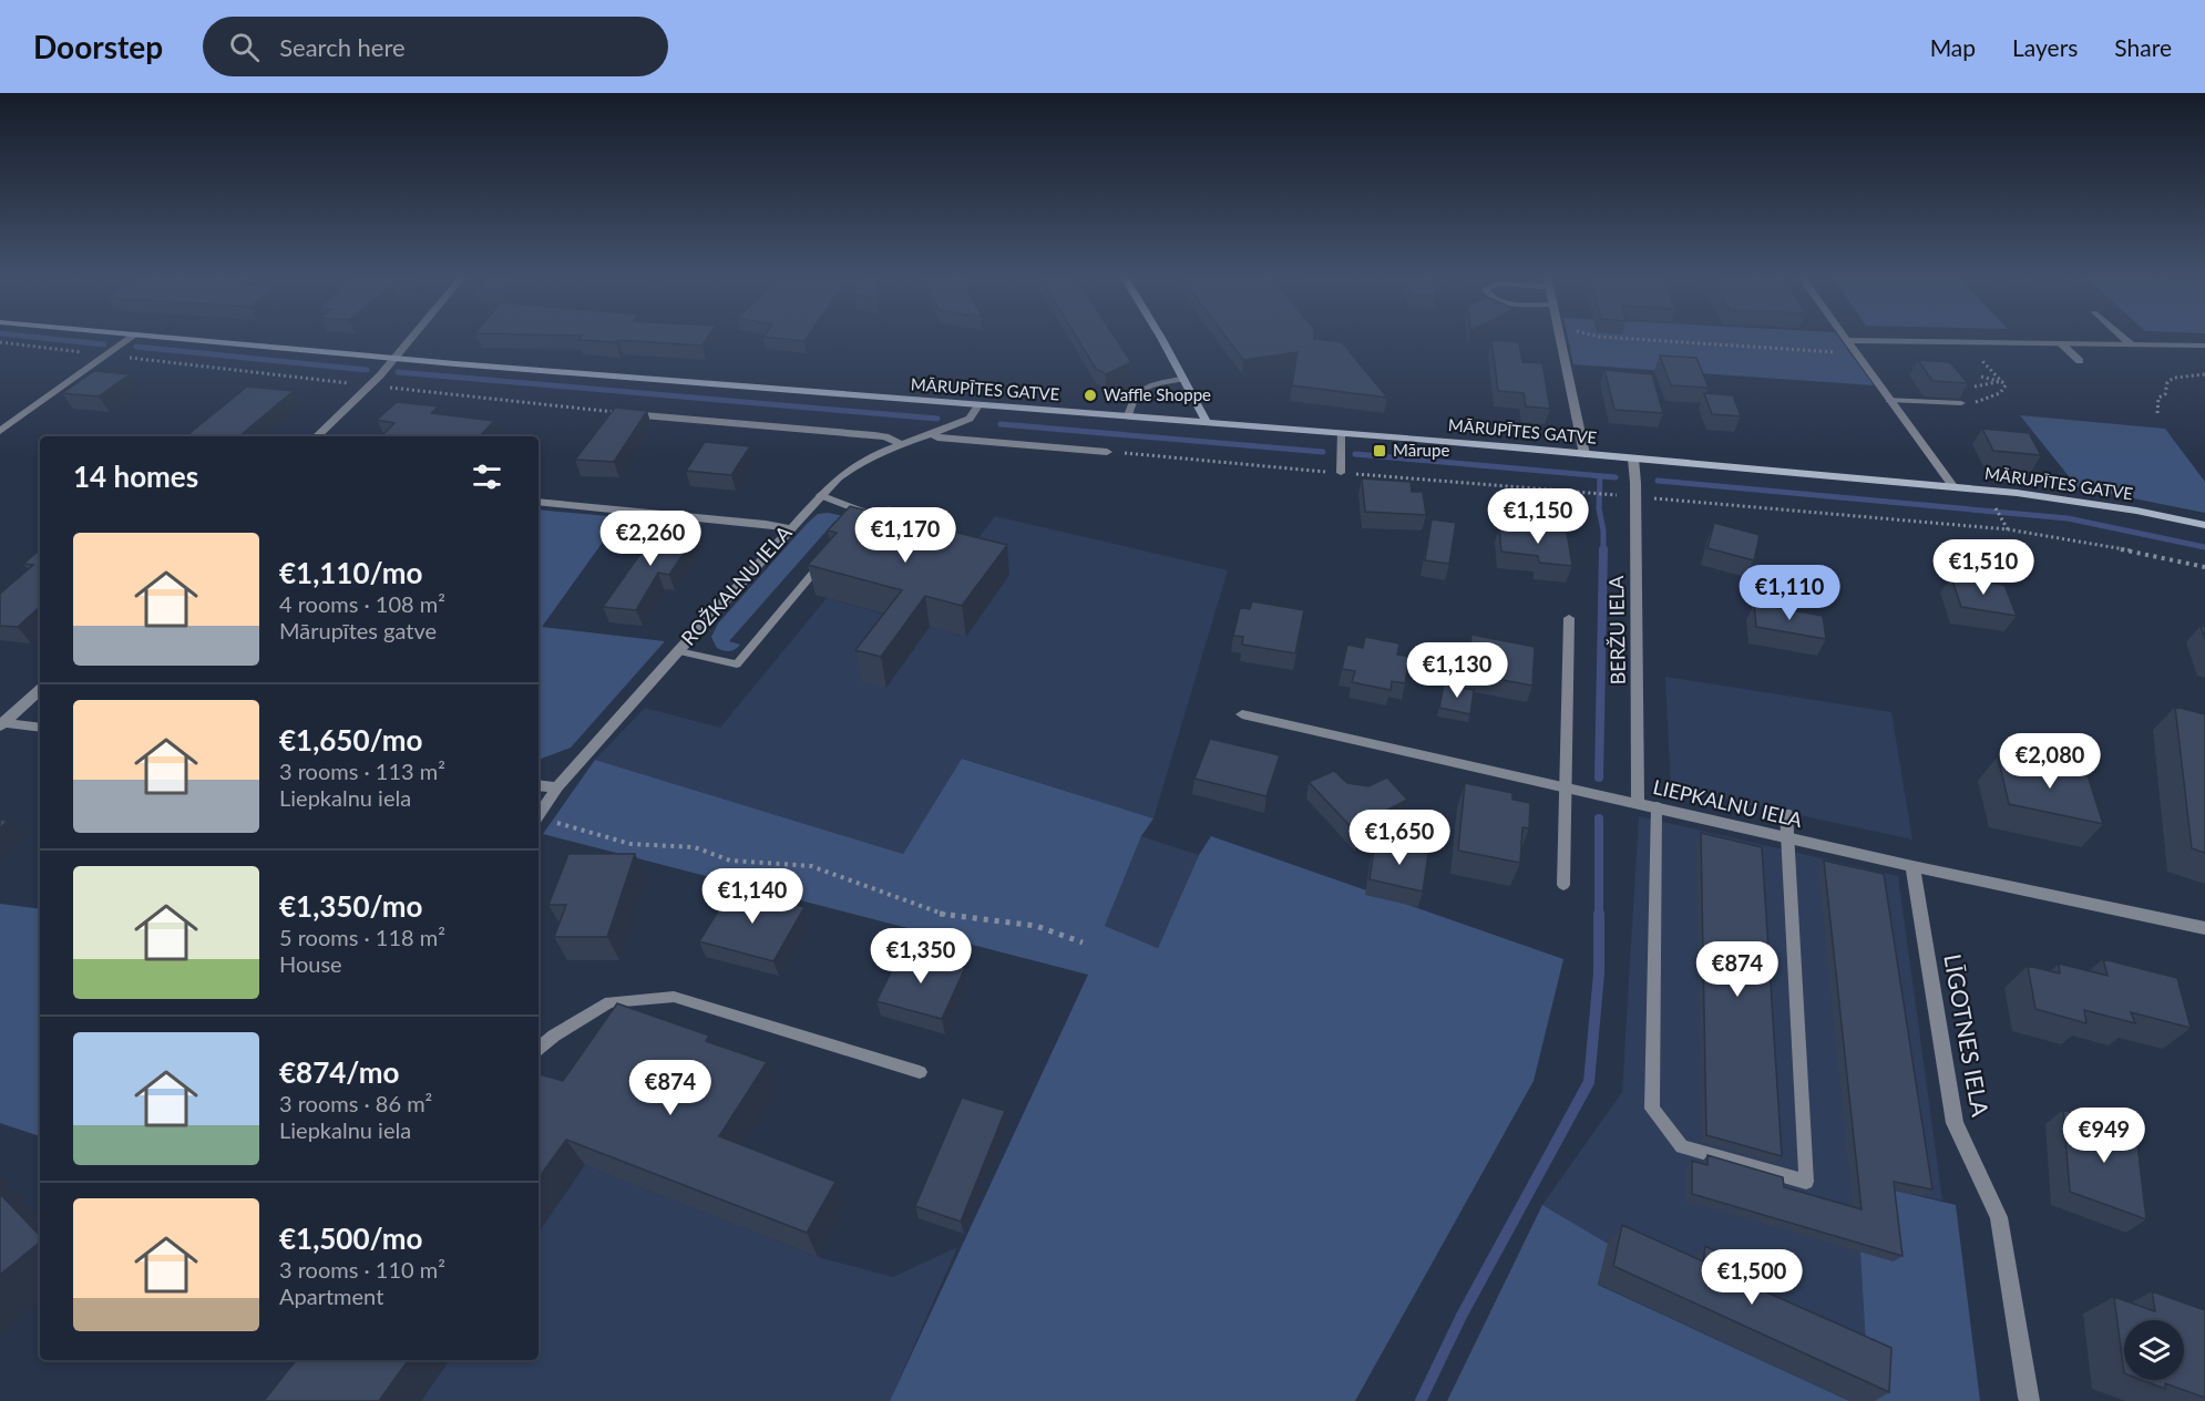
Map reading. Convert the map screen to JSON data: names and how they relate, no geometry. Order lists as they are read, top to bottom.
{
  "streets": {
    "street": [
      "MĀRUPĪTES GATVE",
      "ROŽKALNU IELA",
      "BERŽU IELA",
      "LIEPKALNU IELA",
      "LĪGOTNES IELA"
    ]
  },
  "crossings": [
    ["MĀRUPĪTES GATVE", "BERŽU IELA"],
    ["BERŽU IELA", "LIEPKALNU IELA"],
    ["LIEPKALNU IELA", "LĪGOTNES IELA"]
  ],
  "places": {
    "other": ["Waffle Shoppe"],
    "transit": ["Mārupe"]
  },
  "page": {
    "header": "Doorstep",
    "search": "Search here",
    "nav": ["Map", "Layers", "Share"],
    "heading": "14 homes",
    "price": [
      "€1,150",
      "€1,170",
      "€2,260",
      "€1,510",
      "€1,110",
      "€1,130",
      "€2,080",
      "€1,650",
      "€1,140",
      "€1,350",
      "€874",
      "€874",
      "€949",
      "€1,500"
    ],
    "list": [
      {
        "name": "€1,110/mo",
        "note": "4 rooms · 108 m² · Mārupītes gatve"
      },
      {
        "name": "€1,650/mo",
        "note": "3 rooms · 113 m² · Liepkalnu iela"
      },
      {
        "name": "€1,350/mo",
        "note": "5 rooms · 118 m² · House"
      },
      {
        "name": "€874/mo",
        "note": "3 rooms · 86 m² · Liepkalnu iela"
      },
      {
        "name": "€1,500/mo",
        "note": "3 rooms · 110 m² · Apartment"
      }
    ]
  }
}
